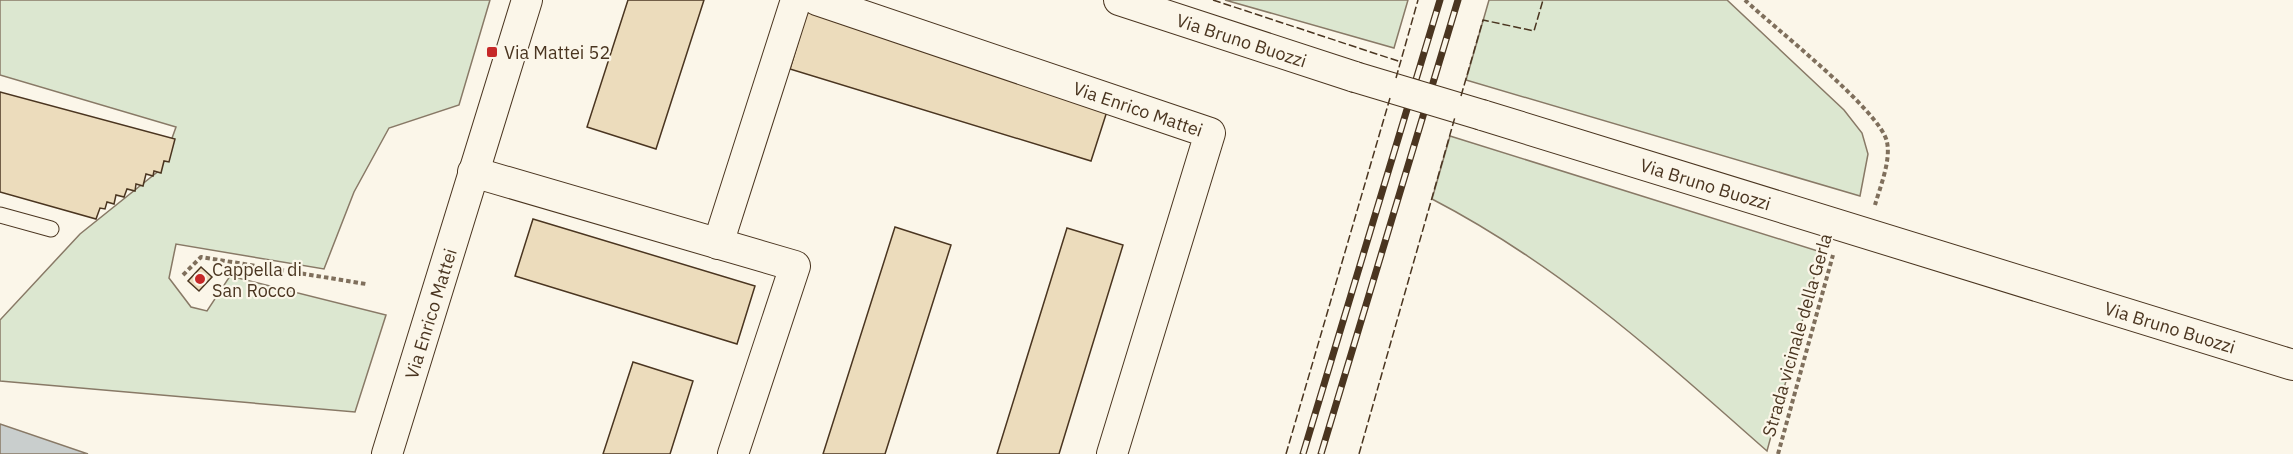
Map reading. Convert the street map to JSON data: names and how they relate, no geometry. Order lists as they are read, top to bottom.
{
  "streets": {
    "street": ["Via Bruno Buozzi", "Via Enrico Mattei"],
    "path": ["Strada vicinale della Gerla"]
  },
  "crossings": [
    ["Via Bruno Buozzi", "Strada vicinale della Gerla"]
  ],
  "places": {
    "transit": ["Via Mattei 52"],
    "other": ["Cappella di San Rocco"]
  }
}
